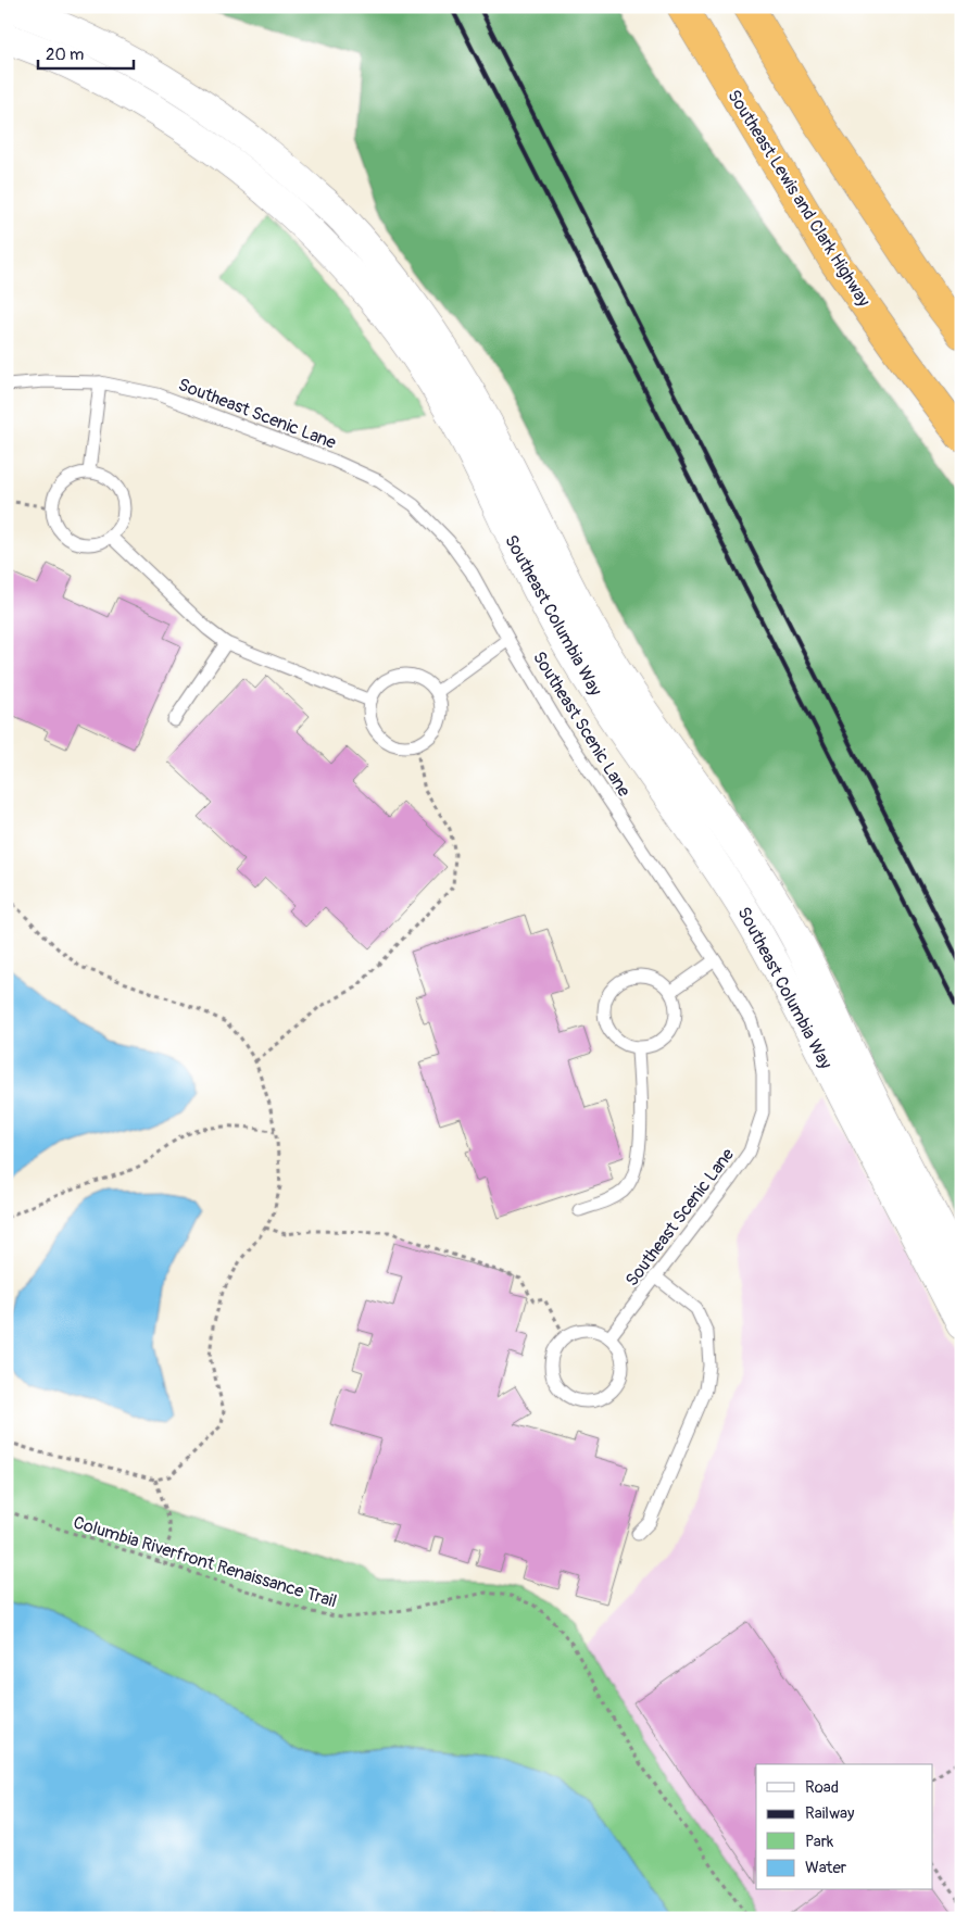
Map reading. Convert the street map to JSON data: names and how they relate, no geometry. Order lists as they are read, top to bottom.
{
  "streets": {
    "highway": ["Southeast Lewis and Clark Highway"],
    "street": ["Southeast Columbia Way"],
    "lane": ["Southeast Scenic Lane"],
    "path": ["Columbia Riverfront Renaissance Trail"]
  },
  "legend": [
    "Road",
    "Railway",
    "Park",
    "Water"
  ],
  "scale_bar": "20 m"
}
